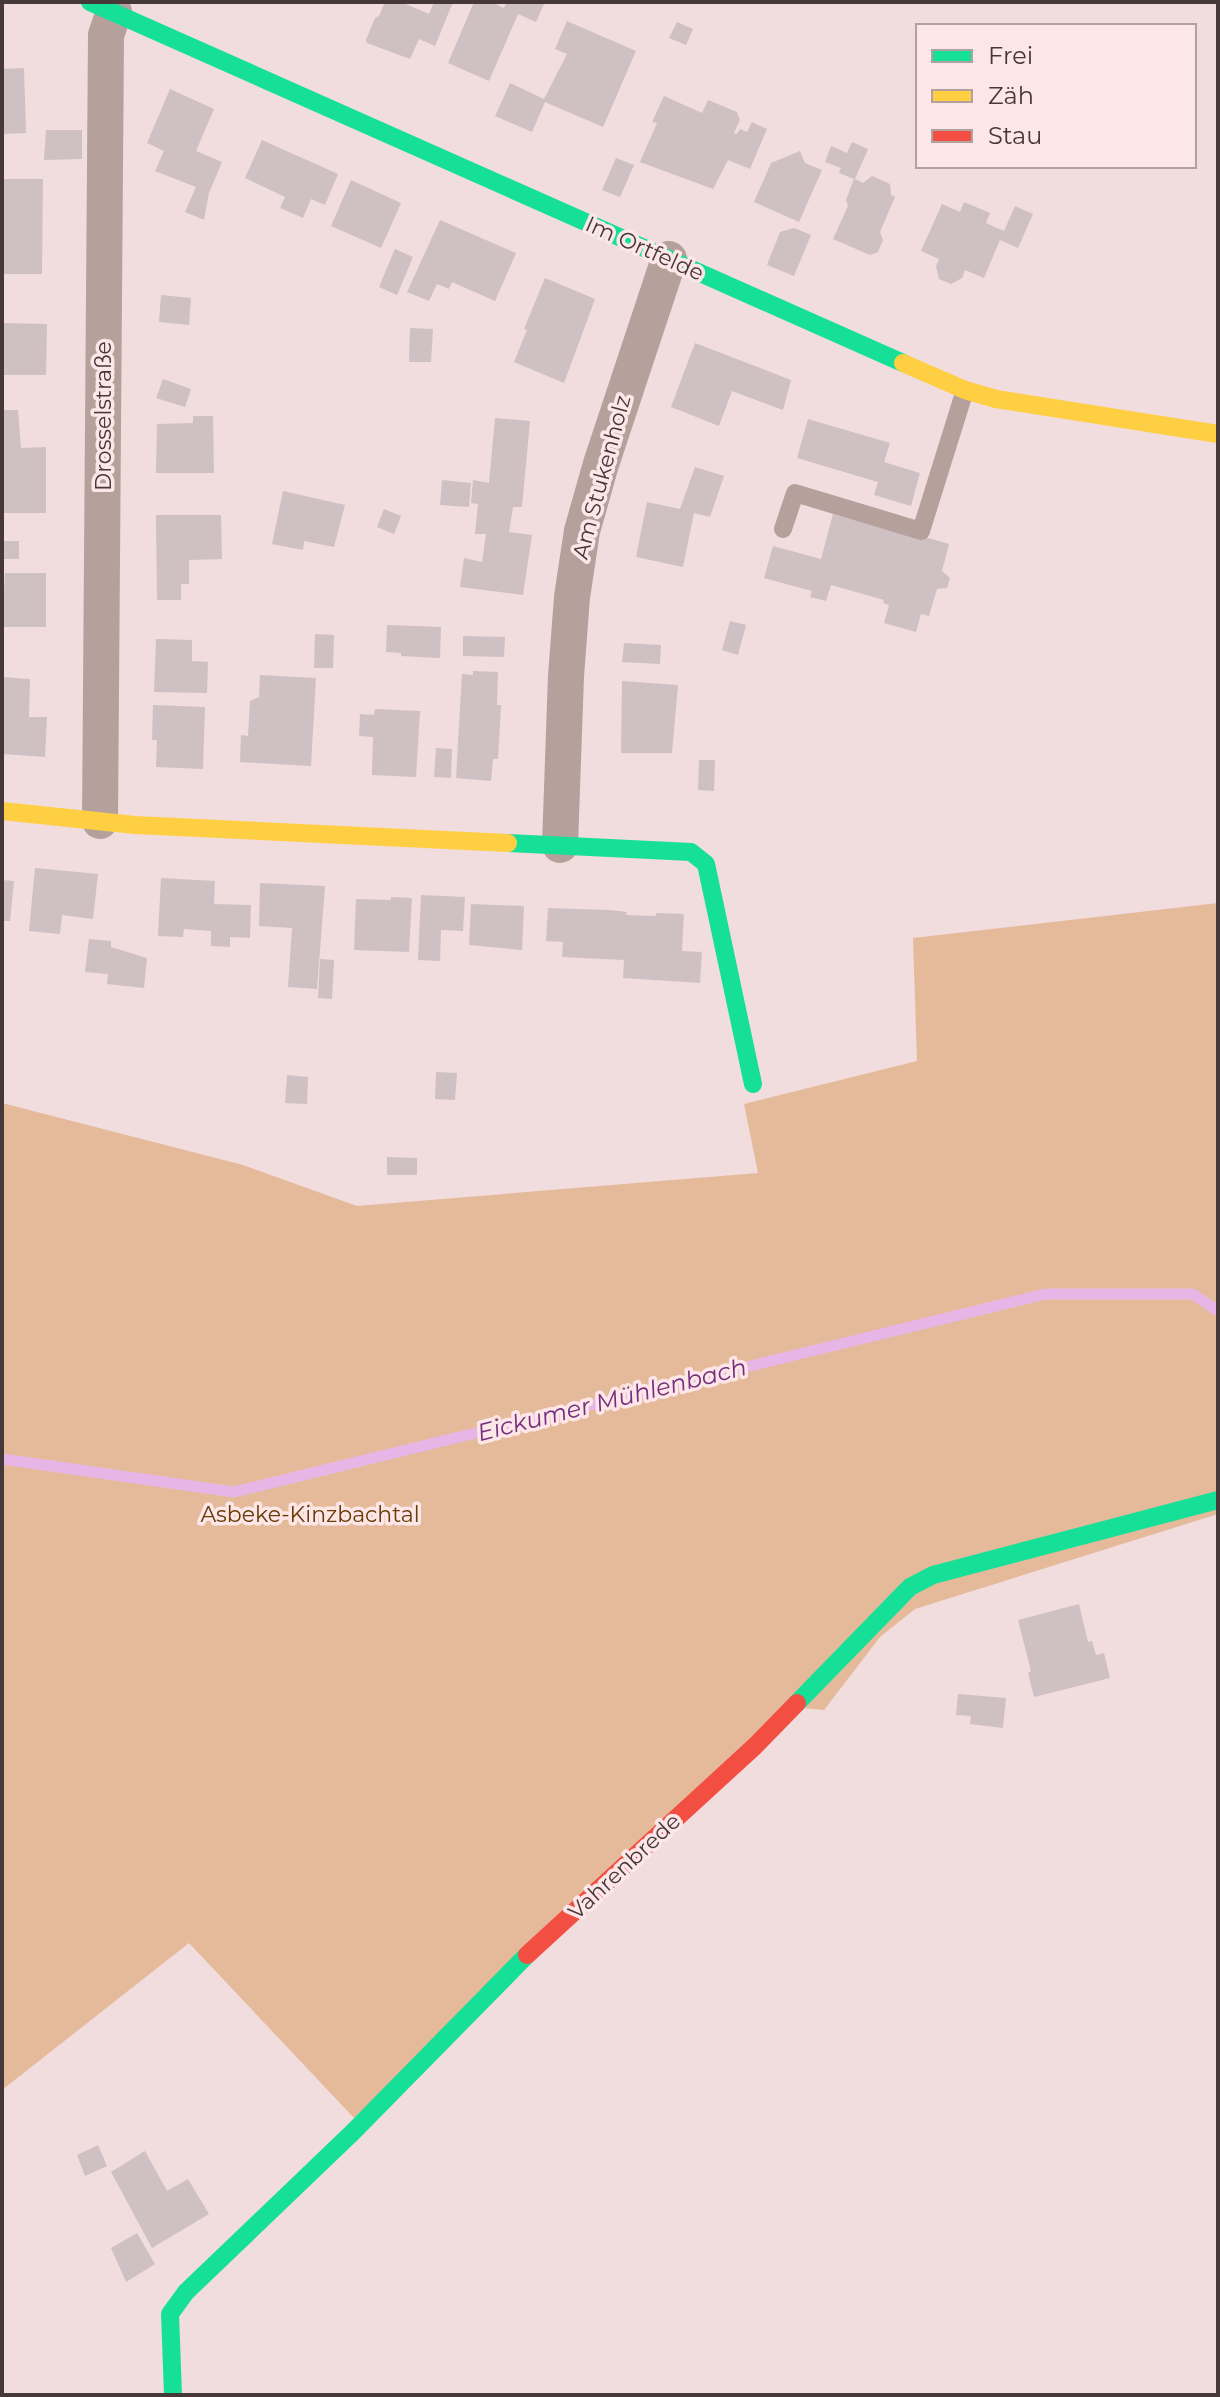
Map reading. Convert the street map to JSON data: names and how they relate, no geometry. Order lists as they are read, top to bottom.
{
  "streets": {
    "street": [
      "Im Ortfelde",
      "Drosselstraße",
      "Am Stukenholz",
      "Vahrenbrede"
    ]
  },
  "crossings": [
    ["Im Ortfelde", "Drosselstraße"],
    ["Im Ortfelde", "Am Stukenholz"]
  ],
  "water": ["Eickumer Mühlenbach"],
  "parks": ["Asbeke-Kinzbachtal"],
  "legend": ["Frei", "Zäh", "Stau"]
}
